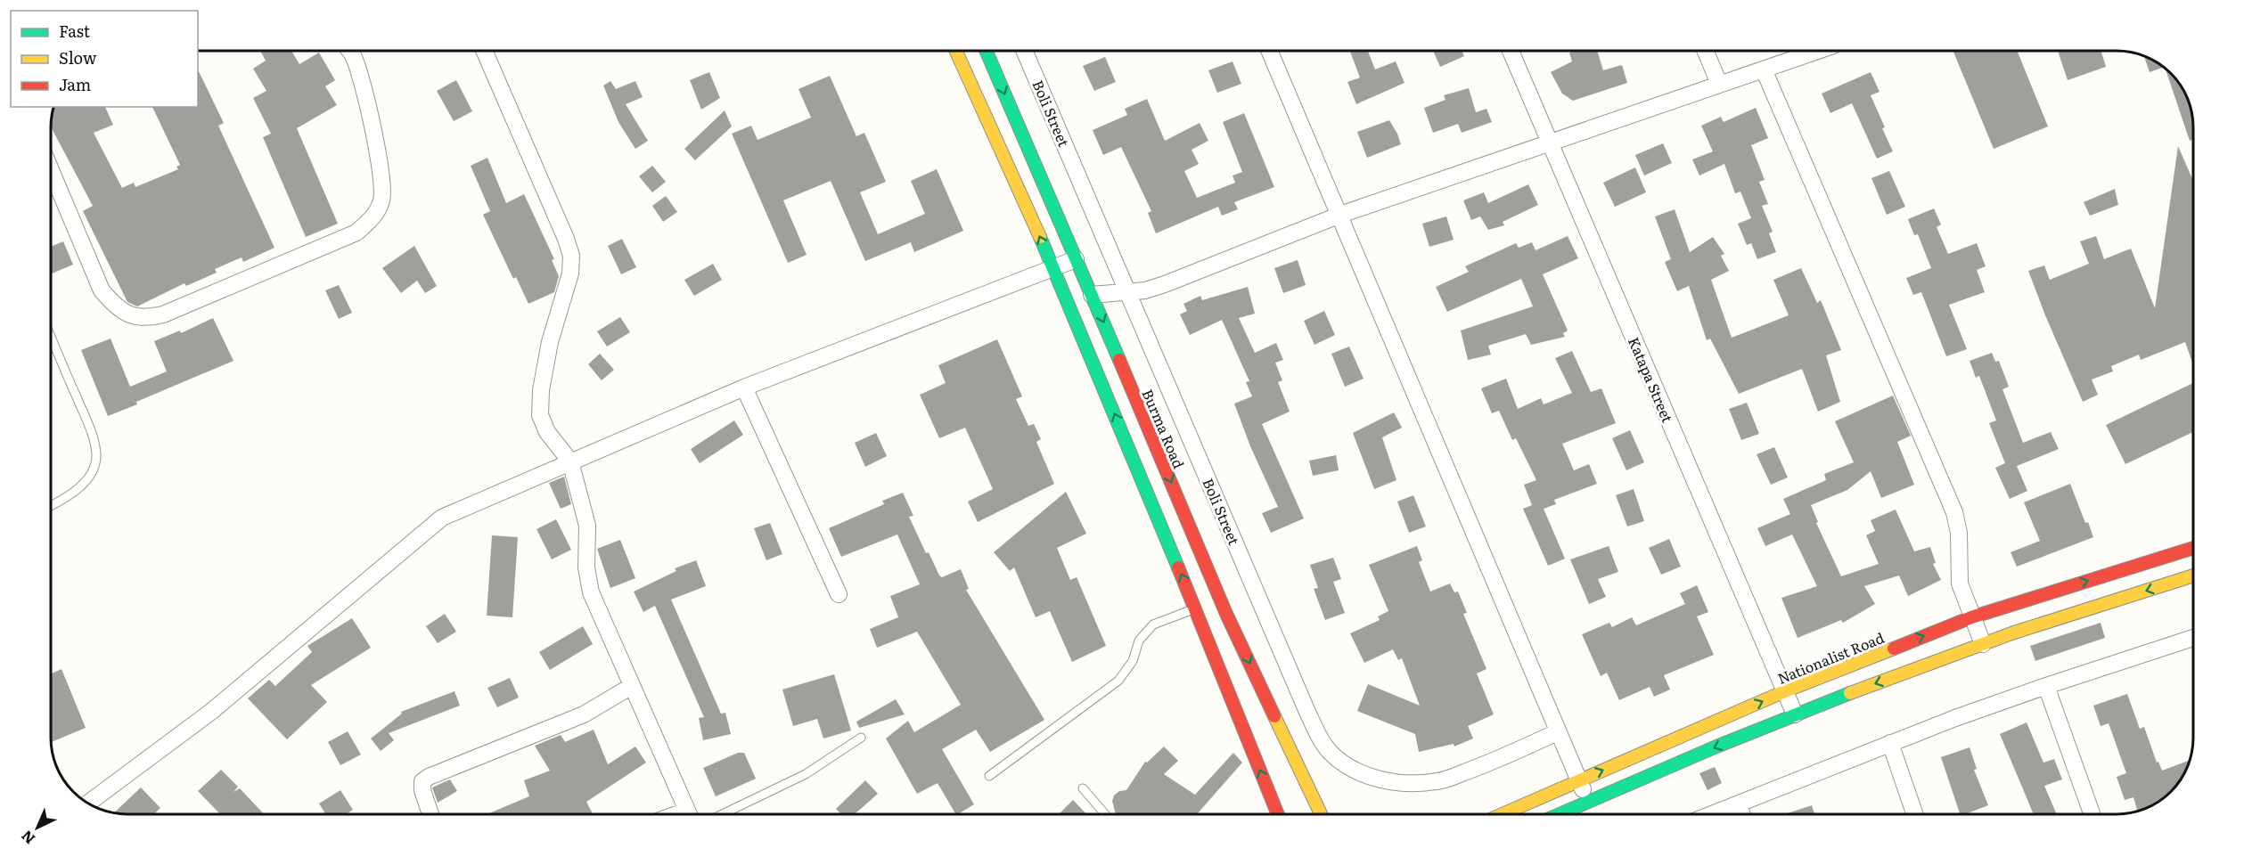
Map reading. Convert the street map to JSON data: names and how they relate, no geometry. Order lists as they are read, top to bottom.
{
  "streets": {
    "main road": ["Burma Road", "Nationalist Road"],
    "street": ["Boli Street", "Katapa Street"]
  },
  "crossings": [
    ["Katapa Street", "Nationalist Road"]
  ],
  "legend": ["Fast", "Slow", "Jam"],
  "north": "bottom left"
}
